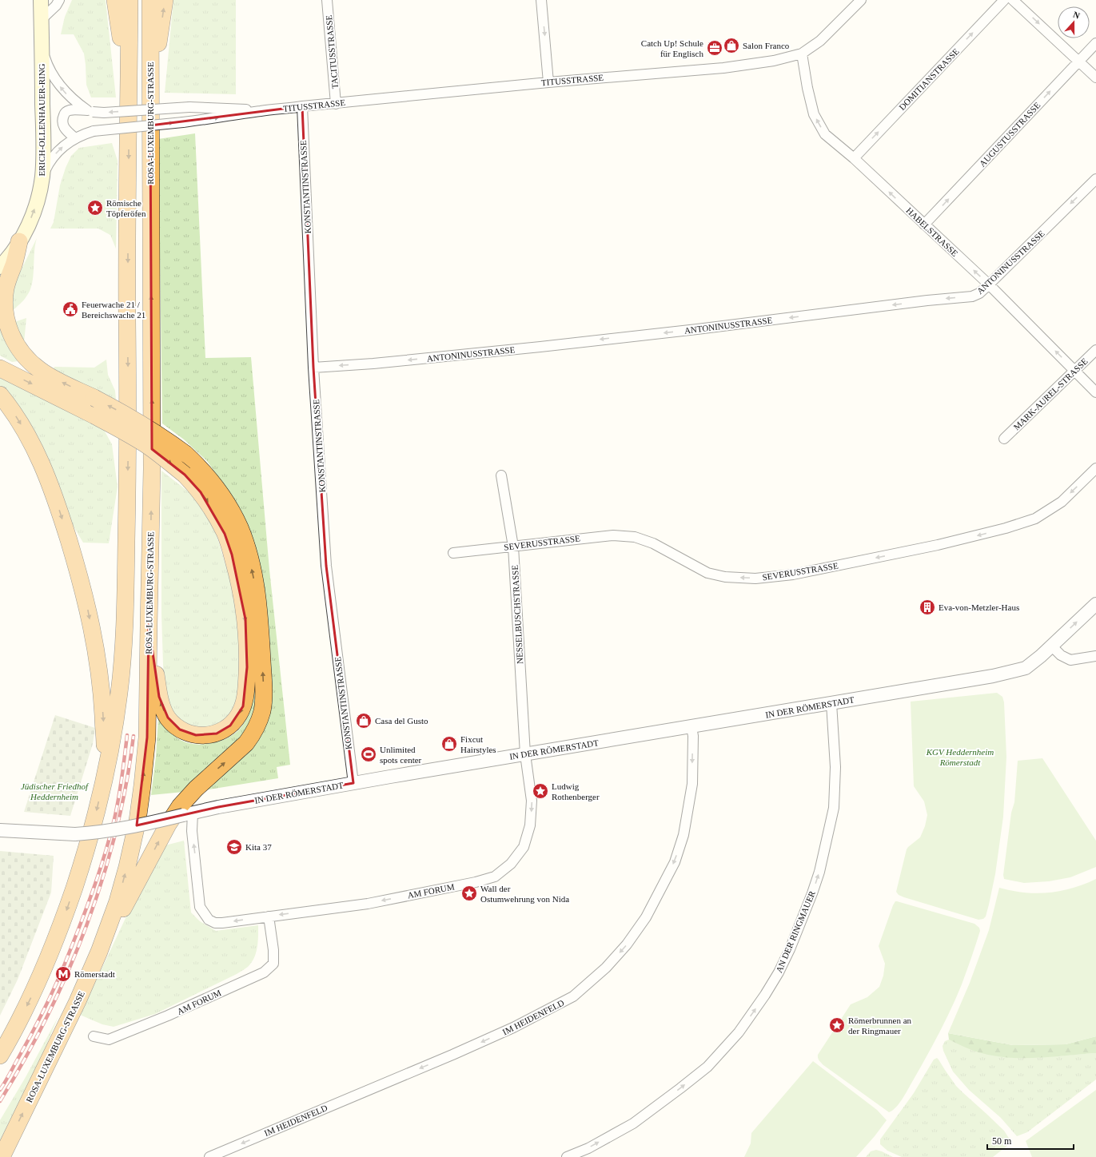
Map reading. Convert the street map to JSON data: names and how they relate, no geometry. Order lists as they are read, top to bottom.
{
  "streets": {
    "highway": ["ROSA-LUXEMBURG-STRASSE"],
    "main road": ["ERICH-OLLENHAUER-RING"],
    "street": [
      "TACITUSSTRASSE",
      "DOMITIANSTRASSE",
      "TITUSSTRASSE",
      "AUGUSTUSSTRASSE",
      "KONSTANTINSTRASSE",
      "HABELSTRASSE",
      "ANTONINUSSTRASSE",
      "MARK-AUREL-STRASSE",
      "SEVERUSSTRASSE",
      "NESSELBUSCHSTRASSE",
      "IN DER RÖMERSTADT",
      "AM FORUM",
      "AN DER RINGMAUER",
      "IM HEIDENFELD"
    ]
  },
  "crossings": [
    ["TACITUSSTRASSE", "TITUSSTRASSE"],
    ["DOMITIANSTRASSE", "HABELSTRASSE"],
    ["TITUSSTRASSE", "ERICH-OLLENHAUER-RING"],
    ["TITUSSTRASSE", "KONSTANTINSTRASSE"],
    ["TITUSSTRASSE", "HABELSTRASSE"],
    ["AUGUSTUSSTRASSE", "HABELSTRASSE"],
    ["KONSTANTINSTRASSE", "ANTONINUSSTRASSE"],
    ["KONSTANTINSTRASSE", "IN DER RÖMERSTADT"],
    ["HABELSTRASSE", "ANTONINUSSTRASSE"],
    ["HABELSTRASSE", "MARK-AUREL-STRASSE"],
    ["SEVERUSSTRASSE", "NESSELBUSCHSTRASSE"],
    ["NESSELBUSCHSTRASSE", "IN DER RÖMERSTADT"],
    ["NESSELBUSCHSTRASSE", "AM FORUM"],
    ["IN DER RÖMERSTADT", "AM FORUM"],
    ["IN DER RÖMERSTADT", "AN DER RINGMAUER"],
    ["IN DER RÖMERSTADT", "IM HEIDENFELD"]
  ],
  "one_way": [
    "DOMITIANSTRASSE",
    "AUGUSTUSSTRASSE",
    "HABELSTRASSE",
    "ANTONINUSSTRASSE",
    "SEVERUSSTRASSE",
    "AN DER RINGMAUER",
    "IM HEIDENFELD"
  ],
  "parks": ["KGV Heddernheim Römerstadt", "Jüdischer Friedhof Heddernheim"],
  "places": {
    "shop": ["Salon Franco", "Casa del Gusto", "Fixcut Hairstyles"],
    "office": ["Catch Up! Schule für Englisch"],
    "place": [
      "Römische Töpferöfen",
      "Ludwig Rothenberger",
      "Wall der Ostumwehrung von Nida",
      "Römerbrunnen an der Ringmauer"
    ],
    "public building": ["Feuerwache 21 / Bereichswache 21"],
    "building": ["Eva-von-Metzler-Haus"],
    "sports": ["Unlimited spots center"],
    "school or university": ["Kita 37"],
    "metro station": ["Römerstadt"]
  },
  "scale_bar": "50 m",
  "north": "top"
}
